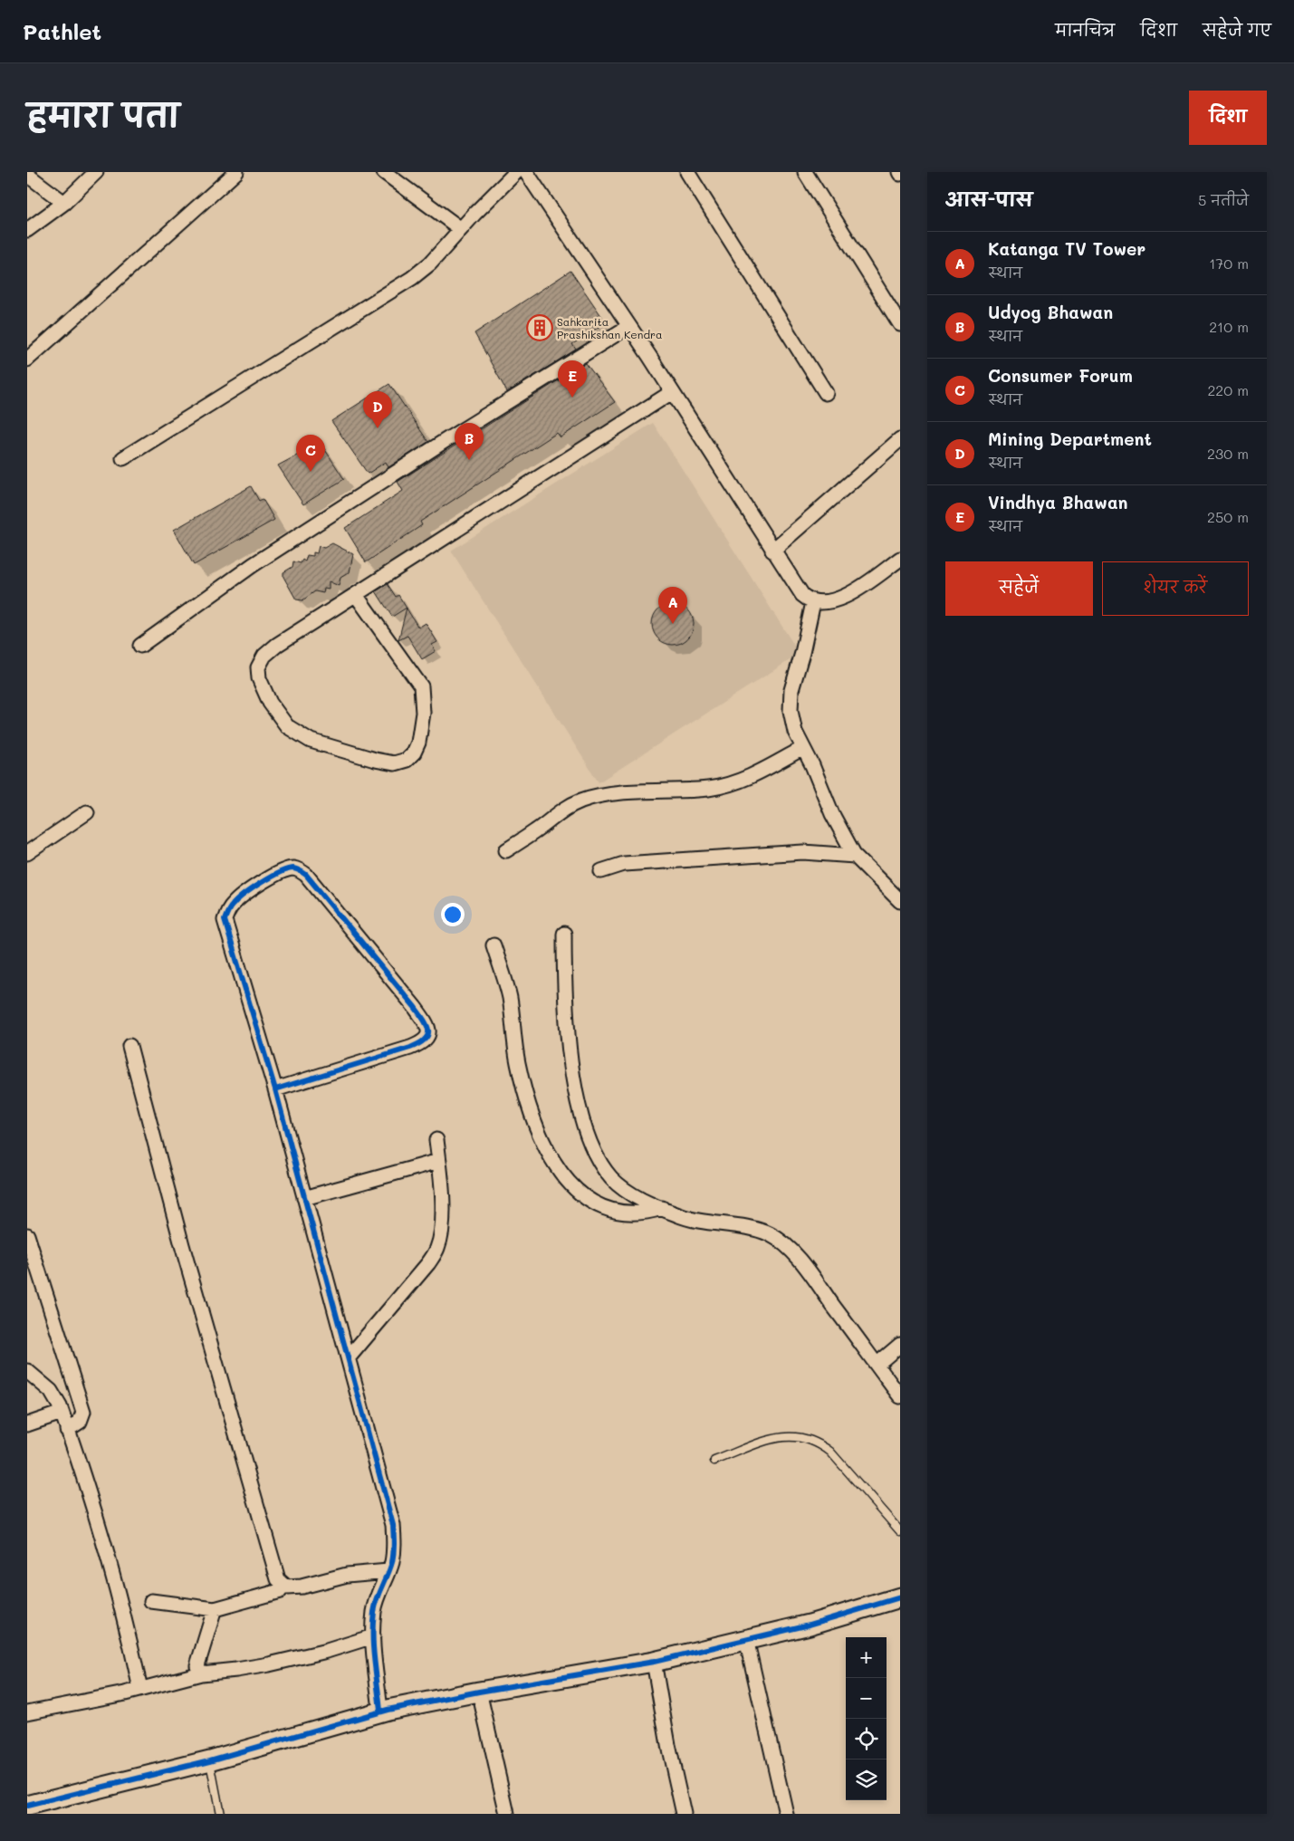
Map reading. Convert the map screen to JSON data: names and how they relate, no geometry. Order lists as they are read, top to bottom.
{
  "places": {
    "building": ["Sahkarita Prashikshan Kendra"]
  },
  "page": {
    "header": "Pathlet",
    "nav": ["मानचित्र", "दिशा", "सहेजे गए"],
    "title": "हमारा पता",
    "buttons": [
      "दिशा",
      ["सहेजें", "शेयर करें"]
    ],
    "heading": ["आस-पास", "5 नतीजे"],
    "list": [
      {
        "mark": "A",
        "name": "Katanga TV Tower",
        "note": "स्थान",
        "value": "170 m"
      },
      {
        "mark": "B",
        "name": "Udyog Bhawan",
        "note": "स्थान",
        "value": "210 m"
      },
      {
        "mark": "C",
        "name": "Consumer Forum",
        "note": "स्थान",
        "value": "220 m"
      },
      {
        "mark": "D",
        "name": "Mining Department",
        "note": "स्थान",
        "value": "230 m"
      },
      {
        "mark": "E",
        "name": "Vindhya Bhawan",
        "note": "स्थान",
        "value": "250 m"
      }
    ],
    "pins": [
      "E",
      "D",
      "B",
      "C",
      "A"
    ],
    "map_buttons": ["+", "−"]
  }
}
